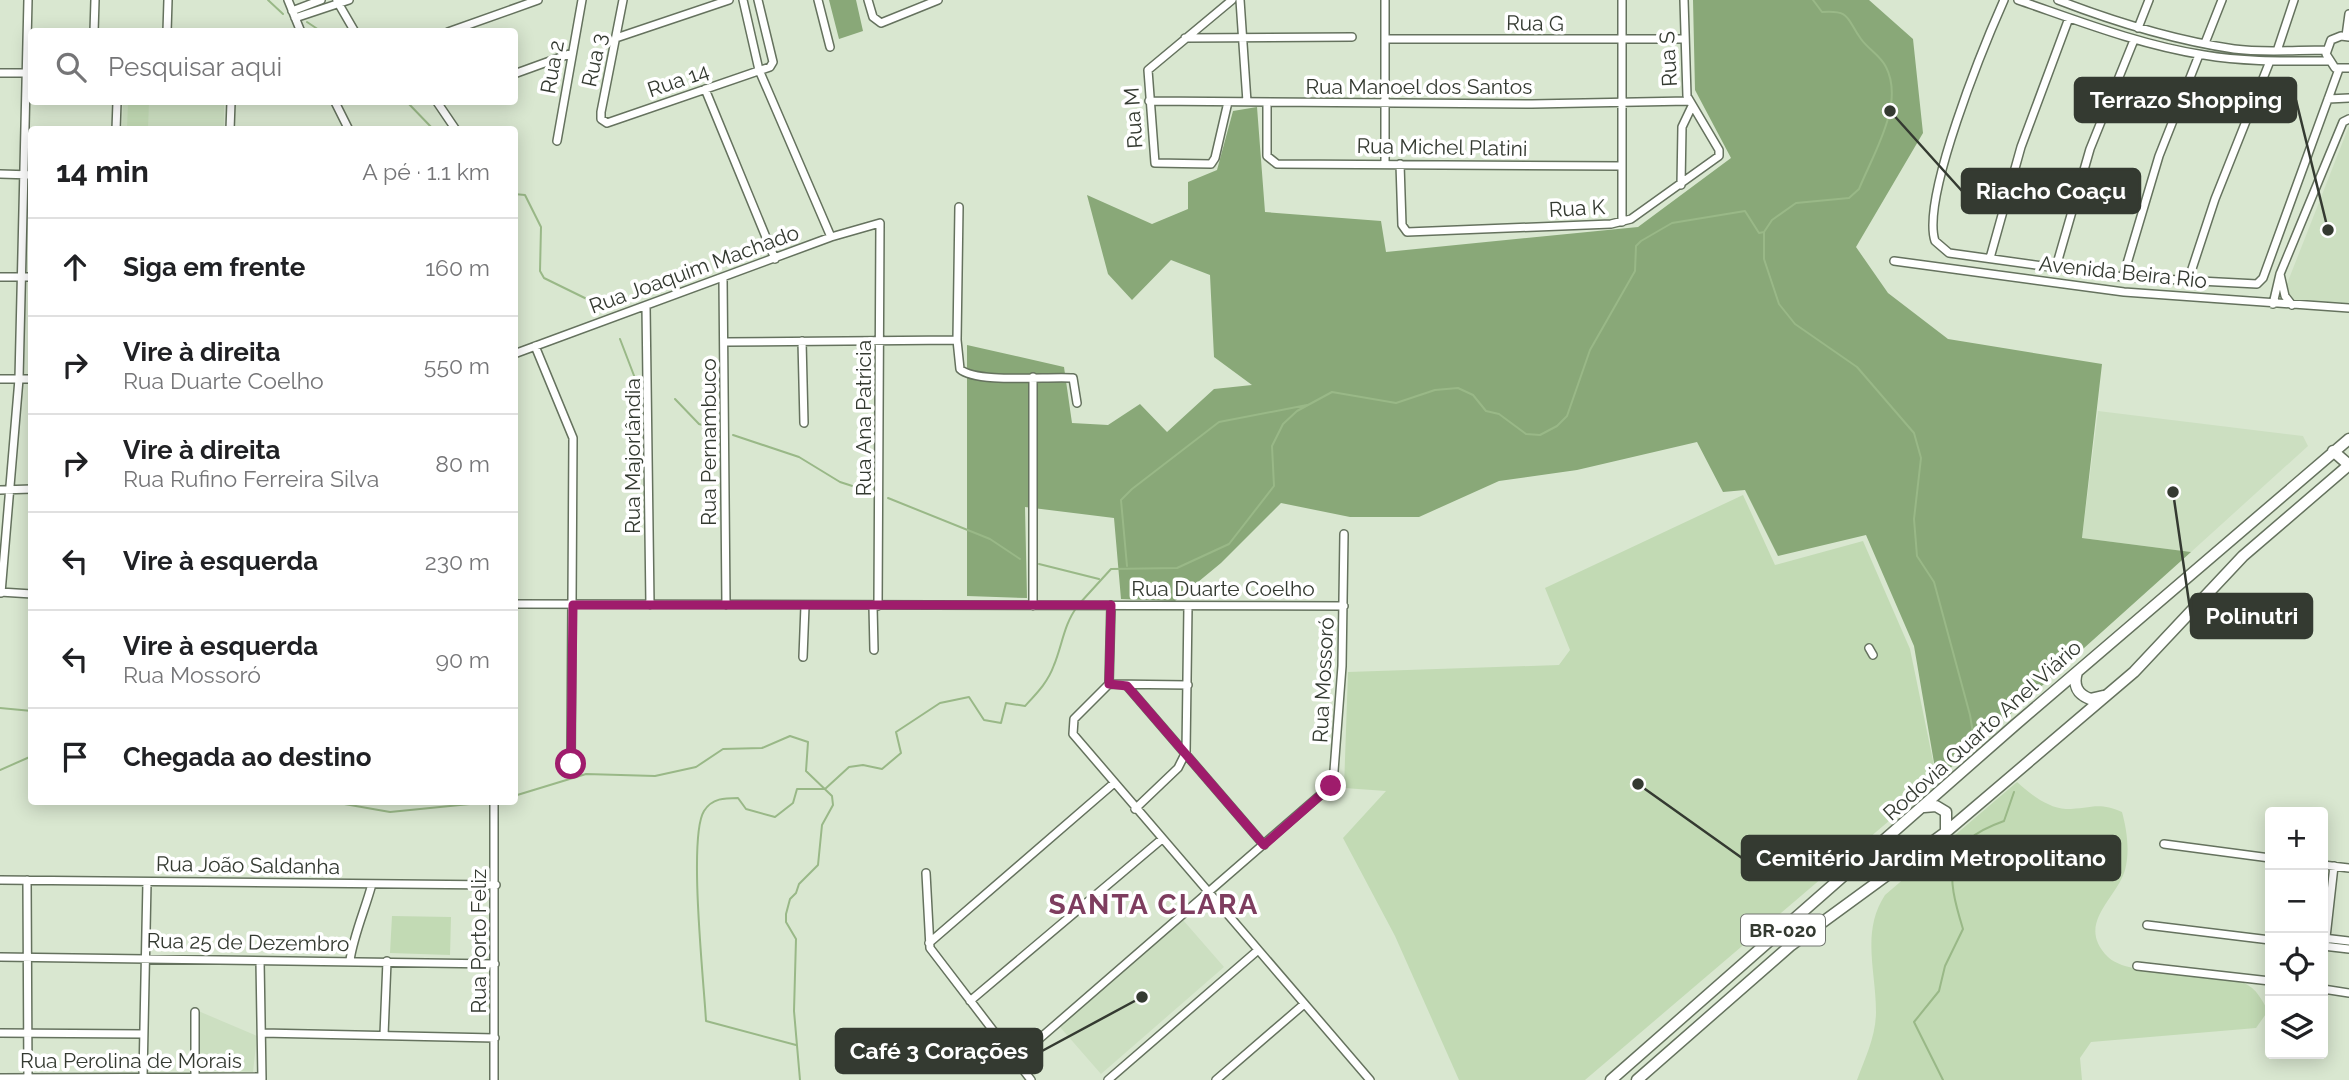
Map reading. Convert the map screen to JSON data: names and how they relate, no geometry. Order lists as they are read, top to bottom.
{
  "streets": {
    "highway": ["Rodovia Quarto Anel Viário", "BR-020"],
    "street": [
      "Rua G",
      "Rua S",
      "Rua 3",
      "Rua 2",
      "Rua 14",
      "Rua Manoel dos Santos",
      "Rua M",
      "Rua Michel Platini",
      "Rua K",
      "Rua Joaquim Machado",
      "Avenida Beira Rio",
      "Rua Ana Patricia",
      "Rua Pernambuco",
      "Rua Majorlândia",
      "Rua Duarte Coelho",
      "Rua Mossoró",
      "Rua João Saldanha",
      "Rua Porto Feliz",
      "Rua 25 de Dezembro",
      "Rua Perolina de Morais"
    ]
  },
  "crossings": [
    ["Rua G", "Rua S"],
    ["Rua S", "Rua Manoel dos Santos"],
    ["Rua S", "Rua K"],
    ["Rua 3", "Rua 14"],
    ["Rua Manoel dos Santos", "Rua M"],
    ["Rua Manoel dos Santos", "Rua Michel Platini"],
    ["Rua Michel Platini", "Rua K"],
    ["Rua Joaquim Machado", "Rua Ana Patricia"],
    ["Rua Joaquim Machado", "Rua Pernambuco"],
    ["Rua Joaquim Machado", "Rua Majorlândia"],
    ["Rua Ana Patricia", "Rua Duarte Coelho"],
    ["Rua Pernambuco", "Rua Duarte Coelho"],
    ["Rua Majorlândia", "Rua Duarte Coelho"],
    ["Rua Duarte Coelho", "Rua Mossoró"],
    ["Rua João Saldanha", "Rua Porto Feliz"],
    ["Rua Porto Feliz", "Rua 25 de Dezembro"]
  ],
  "districts": ["SANTA CLARA"],
  "places": [
    "Riacho Coaçu",
    "Terrazo Shopping",
    "Polinutri",
    "Cemitério Jardim Metropolitano",
    "Café 3 Corações"
  ],
  "page": {
    "search": "Pesquisar aqui",
    "heading": ["14 min", "A pé · 1.1 km"],
    "list": [
      ["Siga em frente", "160 m"],
      ["Vire à direita", "Rua Duarte Coelho", "550 m"],
      ["Vire à direita", "Rua Rufino Ferreira Silva", "80 m"],
      ["Vire à esquerda", "230 m"],
      ["Vire à esquerda", "Rua Mossoró", "90 m"],
      "Chegada ao destino"
    ],
    "map_buttons": ["+", "−"]
  }
}
